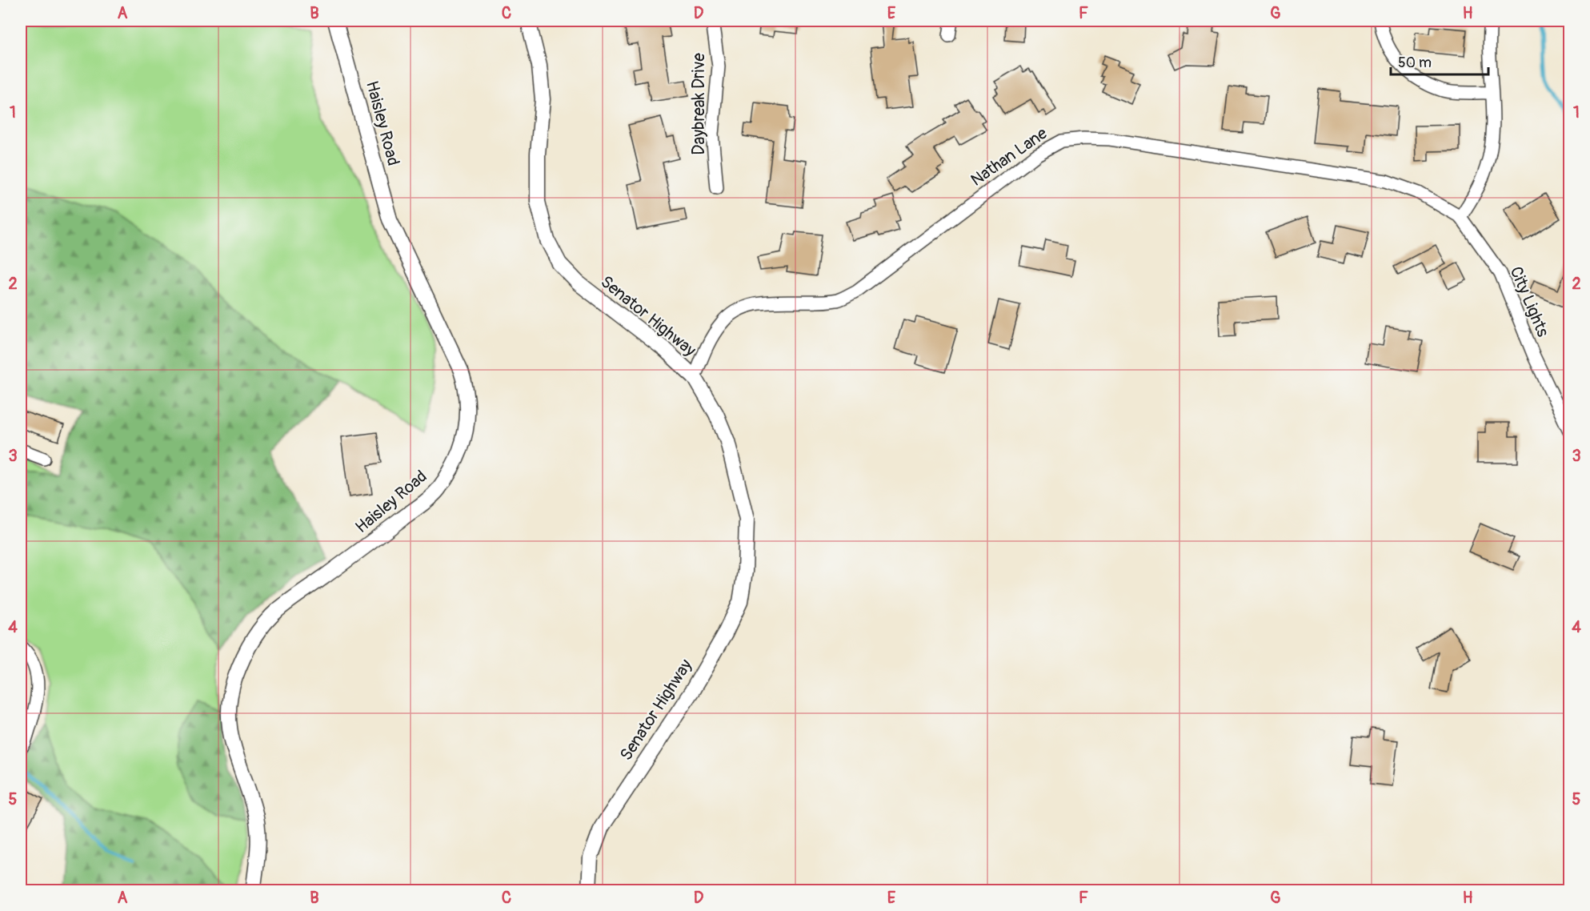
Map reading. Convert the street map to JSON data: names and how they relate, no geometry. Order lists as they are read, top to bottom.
{
  "streets": {
    "street": [
      "Daybreak Drive",
      "Haisley Road",
      "Nathan Lane",
      "City Lights",
      "Senator Highway"
    ]
  },
  "crossings": [
    ["Nathan Lane", "City Lights"],
    ["Nathan Lane", "Senator Highway"]
  ],
  "scale_bar": "50 m",
  "grid": {
    "columns": [
      "A",
      "B",
      "C",
      "D",
      "E",
      "F",
      "G",
      "H"
    ],
    "rows": [
      "1",
      "2",
      "3",
      "4",
      "5"
    ]
  }
}
